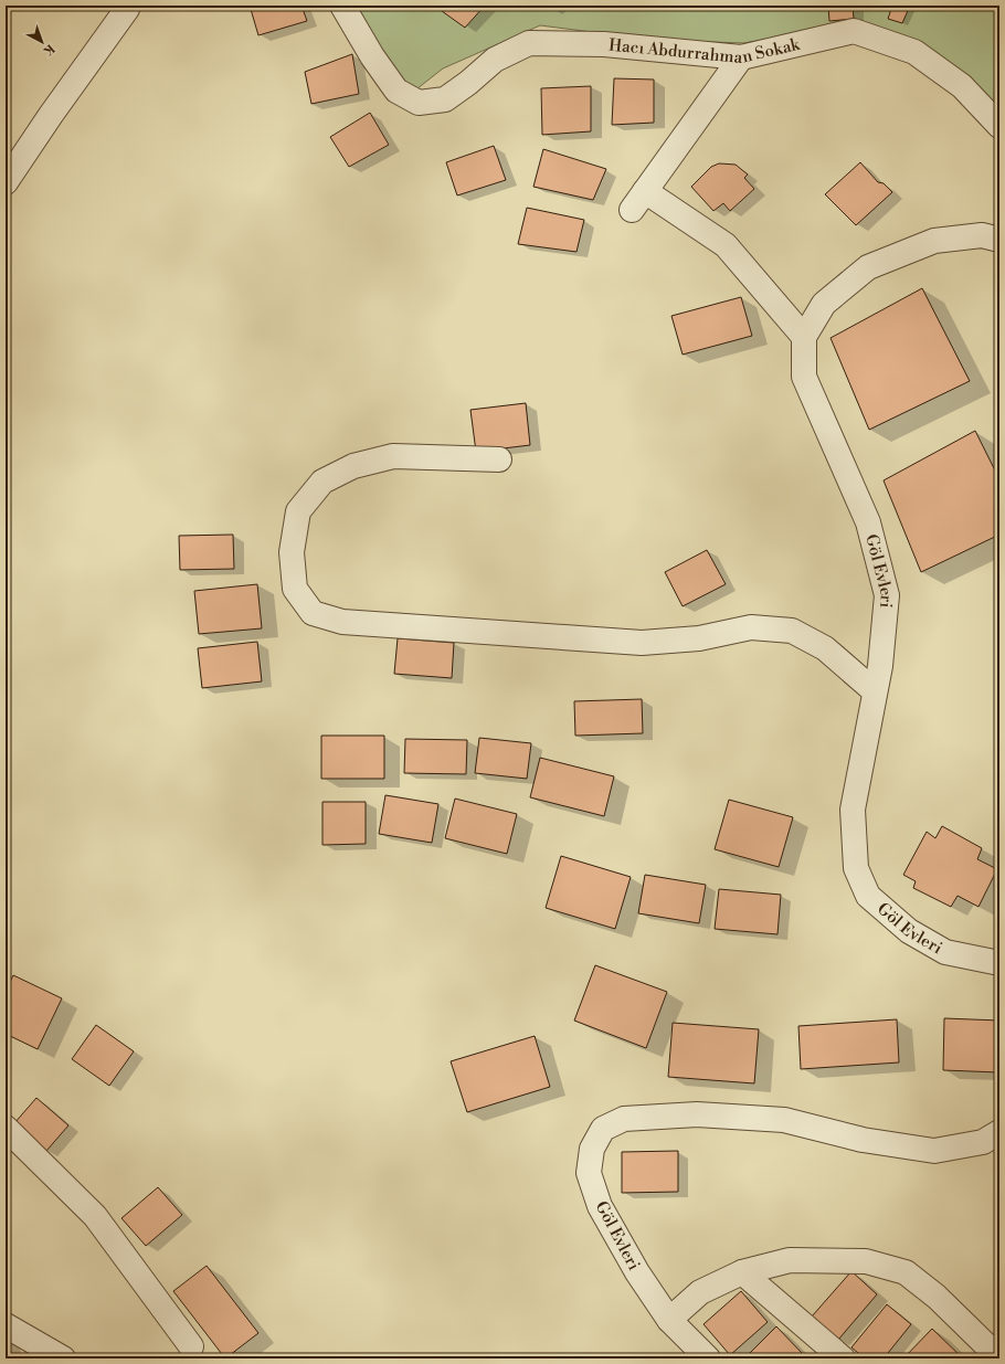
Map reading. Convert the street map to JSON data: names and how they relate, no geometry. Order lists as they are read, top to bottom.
{
  "streets": {
    "street": ["Hacı Abdurrahman Sokak", "Göl Evleri"]
  },
  "north": "bottom right"
}
